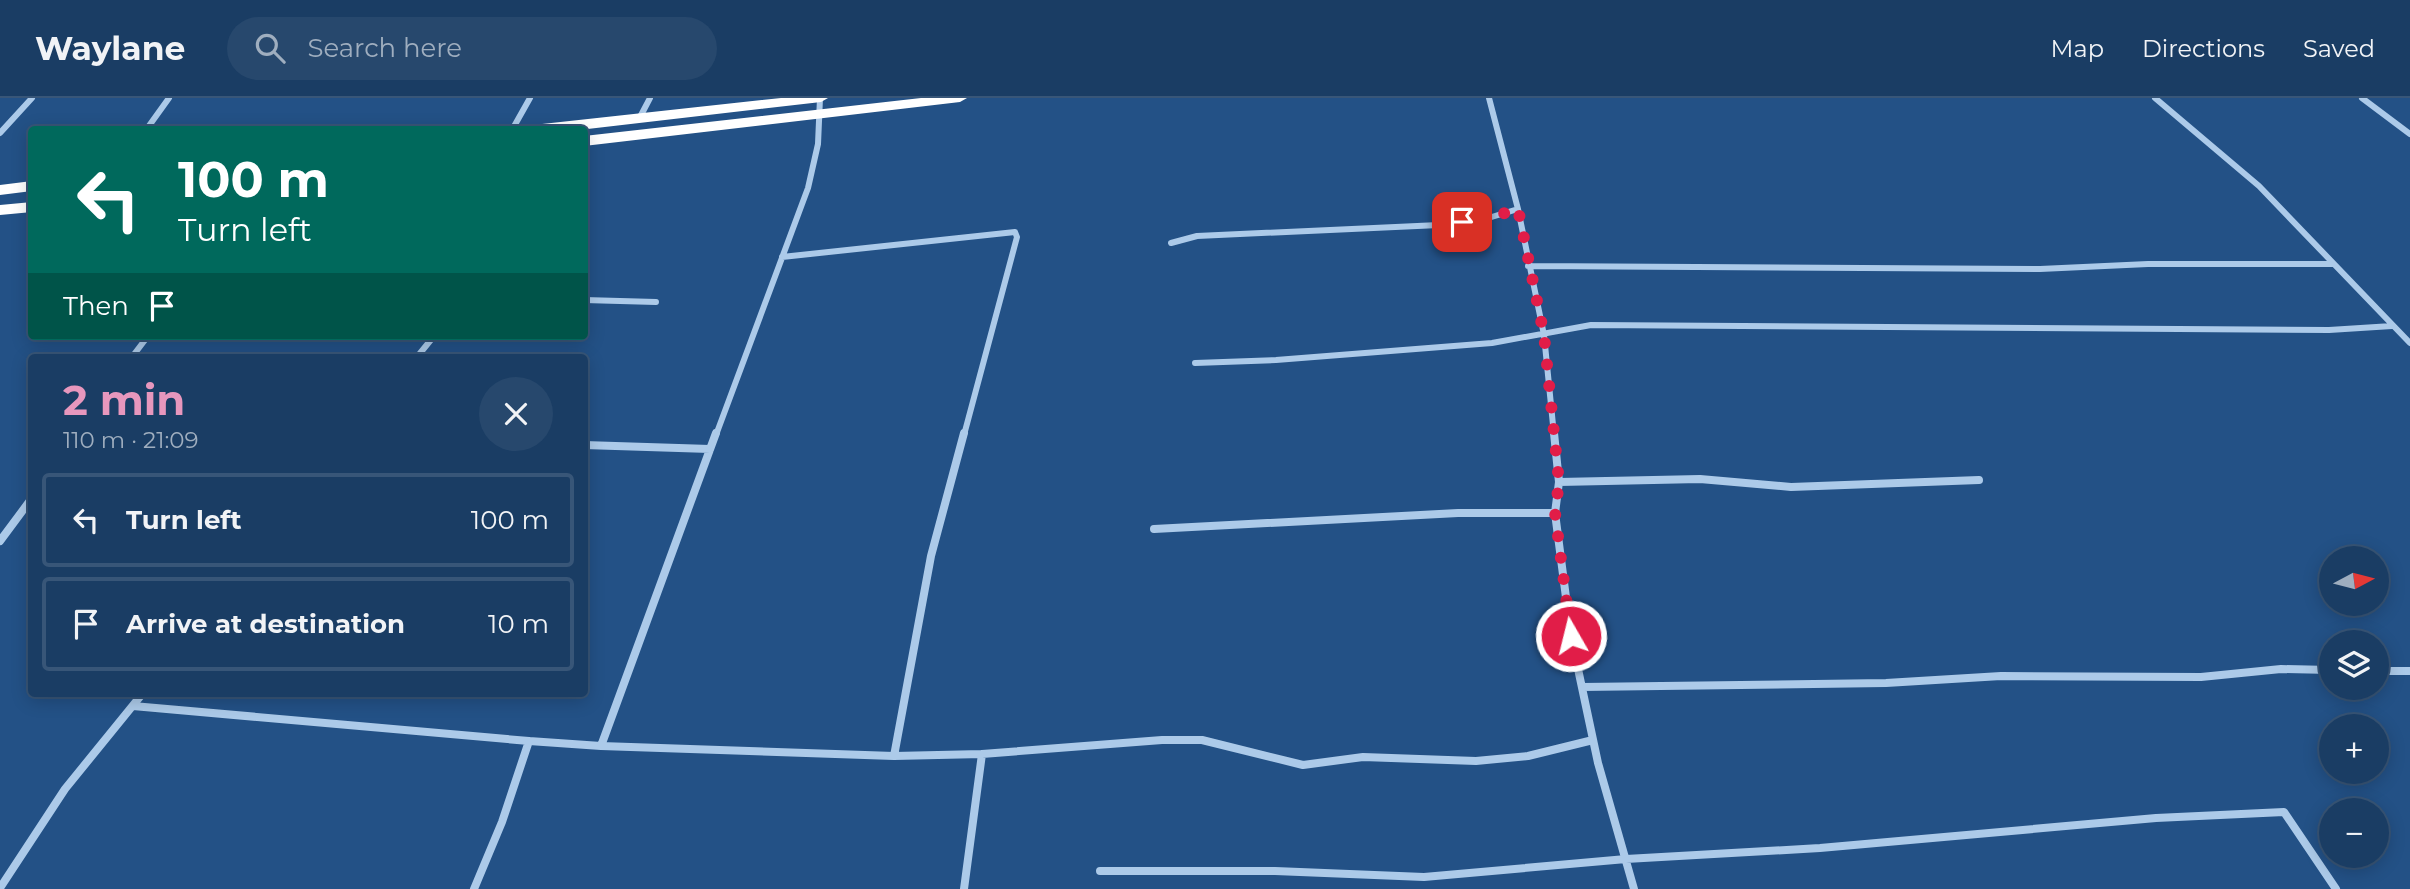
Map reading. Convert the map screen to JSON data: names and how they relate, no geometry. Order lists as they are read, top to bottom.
{
  "north": "right",
  "page": {
    "header": "Waylane",
    "search": "Search here",
    "nav": ["Map", "Directions", "Saved"],
    "turn": ["100 m", "Turn left"],
    "then": "Then",
    "heading": ["2 min", "110 m · 21:09"],
    "list": [
      {
        "name": "Turn left",
        "value": "100 m"
      },
      {
        "name": "Arrive at destination",
        "value": "10 m"
      }
    ],
    "map_buttons": ["+", "−"]
  }
}
